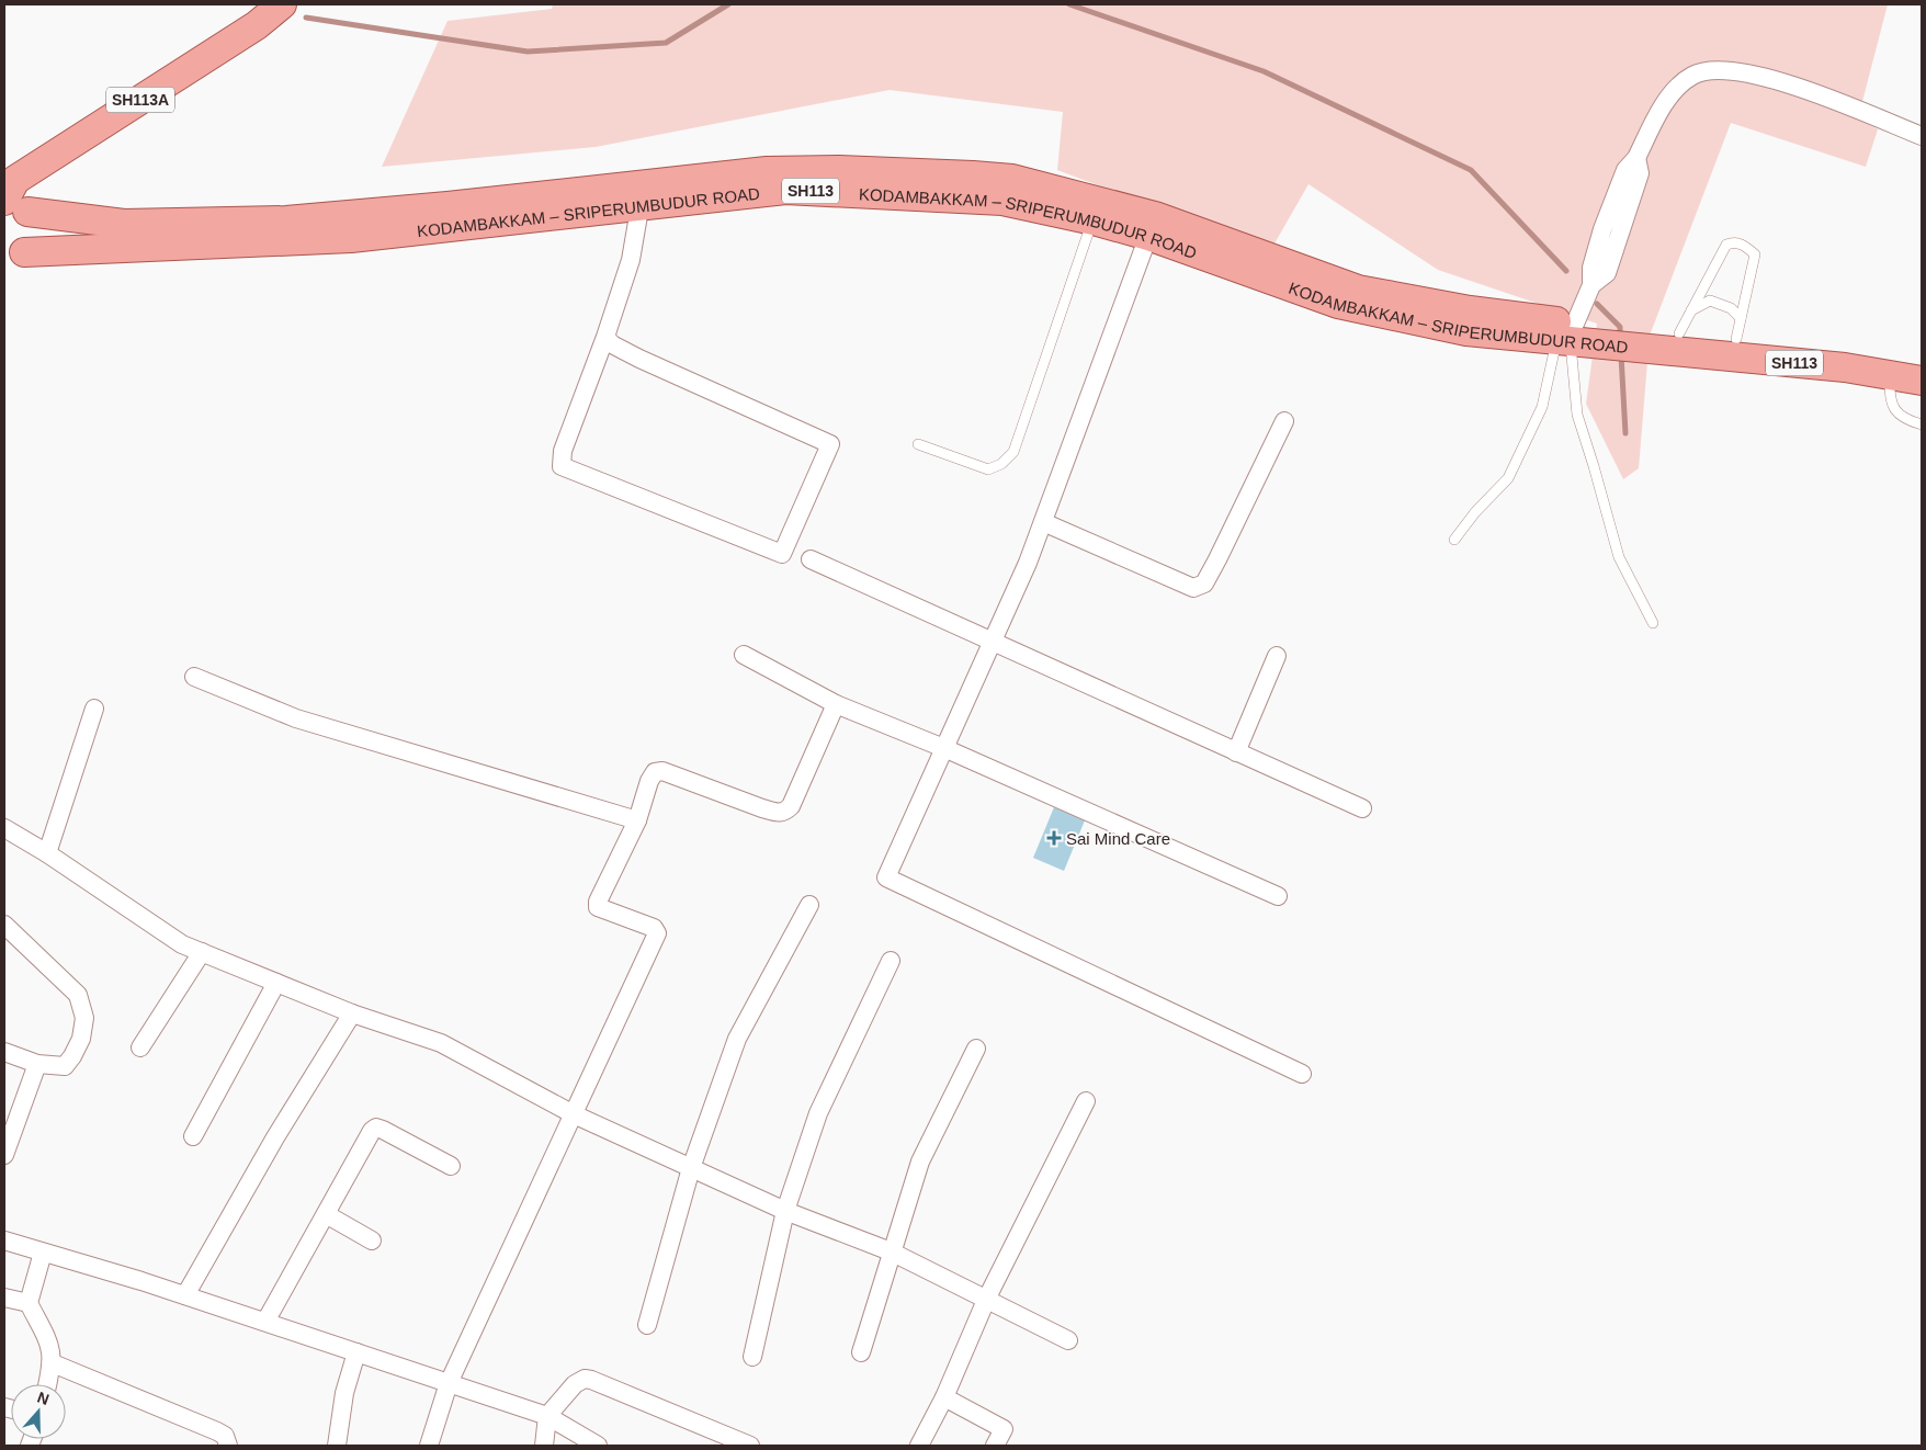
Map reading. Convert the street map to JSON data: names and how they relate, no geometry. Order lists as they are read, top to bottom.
{
  "streets": {
    "main road": ["SH113A", "SH113", "KODAMBAKKAM – SRIPERUMBUDUR ROAD"]
  },
  "crossings": [
    ["SH113A", "KODAMBAKKAM – SRIPERUMBUDUR ROAD"]
  ],
  "places": {
    "health": ["Sai Mind Care"]
  },
  "north": "top"
}
